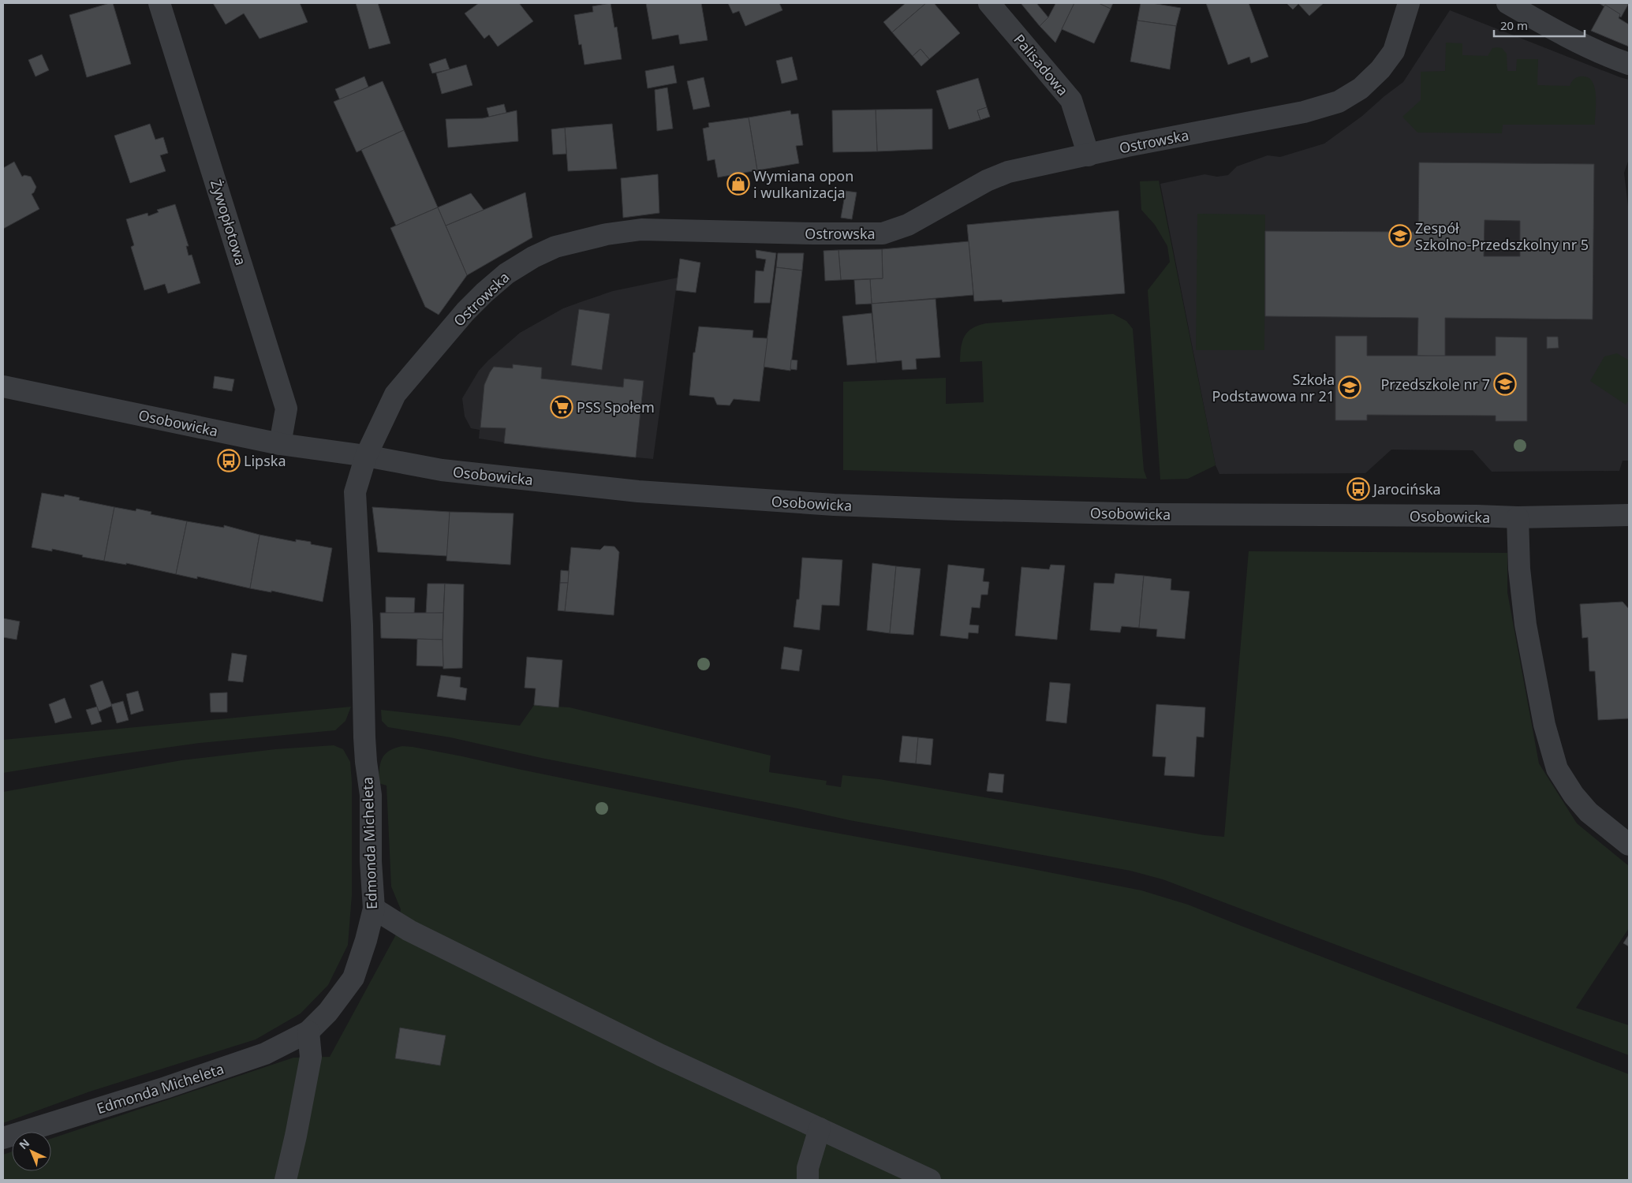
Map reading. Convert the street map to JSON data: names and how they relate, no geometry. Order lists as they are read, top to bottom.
{
  "streets": {
    "street": [
      "Palisadowa",
      "Ostrowska",
      "Żywopłotowa",
      "Osobowicka",
      "Edmonda Micheleta"
    ]
  },
  "crossings": [
    ["Palisadowa", "Ostrowska"],
    ["Ostrowska", "Osobowicka"],
    ["Ostrowska", "Edmonda Micheleta"],
    ["Żywopłotowa", "Osobowicka"],
    ["Osobowicka", "Edmonda Micheleta"]
  ],
  "places": {
    "shop": ["Wymiana opon i wulkanizacja"],
    "school or university": ["Zespół Szkolno-Przedszkolny nr 5", "Przedszkole nr 7", "Szkoła Podstawowa nr 21"],
    "supermarket": ["PSS Społem"],
    "bus stop": ["Lipska", "Jarocińska"]
  },
  "scale_bar": "20 m",
  "north": "top left"
}
